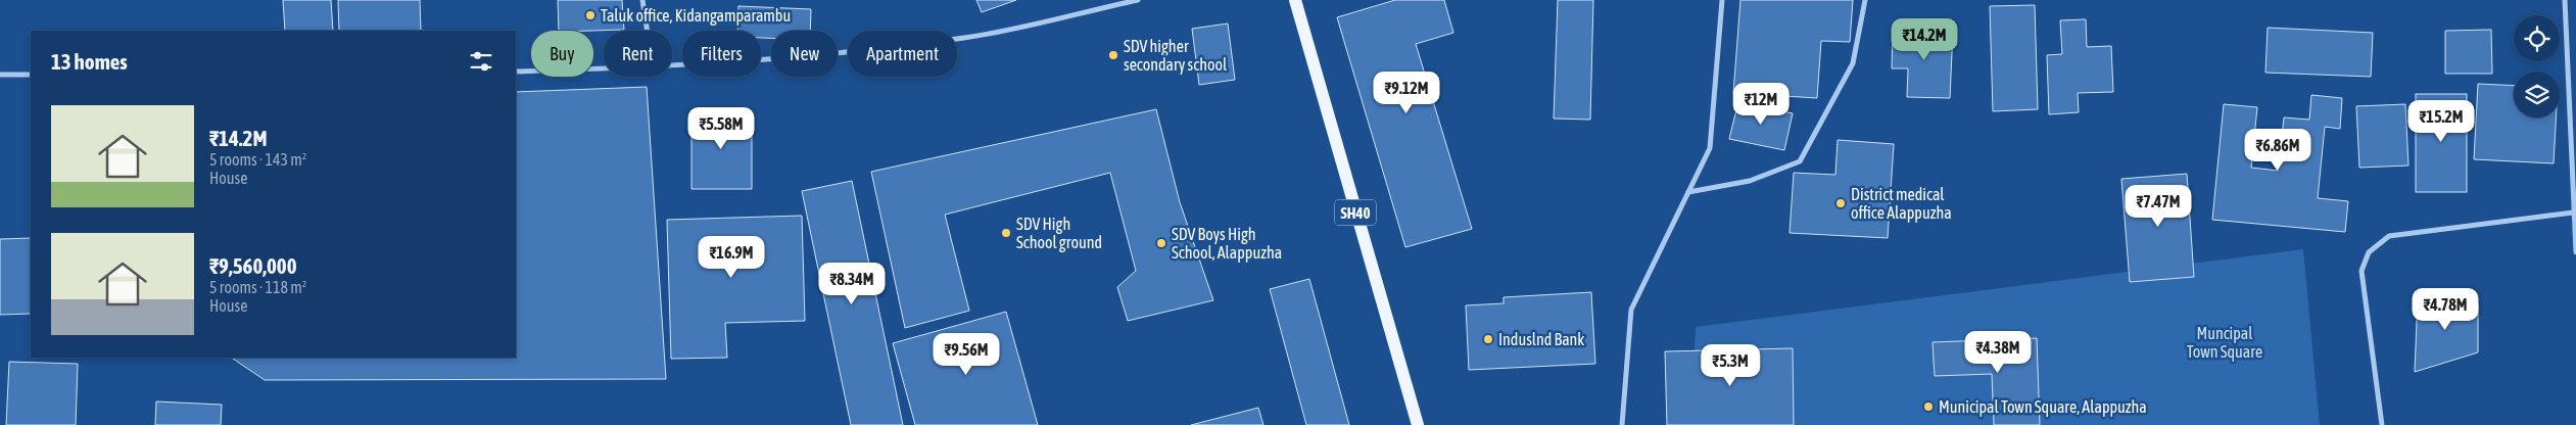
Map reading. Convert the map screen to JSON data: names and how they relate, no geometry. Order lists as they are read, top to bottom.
{
  "streets": {
    "main road": ["SH40"]
  },
  "parks": ["Muncipal Town Square"],
  "places": [
    "Taluk office, Kidangamparambu",
    "SDV higher secondary school",
    "District medical office Alappuzha",
    "SDV High School ground",
    "SDV Boys High School, Alappuzha",
    "Induslnd Bank",
    "Municipal Town Square, Alappuzha"
  ],
  "page": {
    "price": [
      "₹14.2M",
      "₹9.12M",
      "₹12M",
      "₹15.2M",
      "₹5.58M",
      "₹6.86M",
      "₹7.47M",
      "₹16.9M",
      "₹8.34M",
      "₹4.78M",
      "₹4.38M",
      "₹9.56M",
      "₹5.3M"
    ],
    "chip": [
      "Buy",
      "Rent",
      "Filters",
      "New",
      "Apartment"
    ],
    "heading": "13 homes",
    "list": [
      {
        "name": "₹14.2M",
        "note": "5 rooms · 143 m² · House"
      },
      {
        "name": "₹9,560,000",
        "note": "5 rooms · 118 m² · House"
      }
    ]
  }
}
